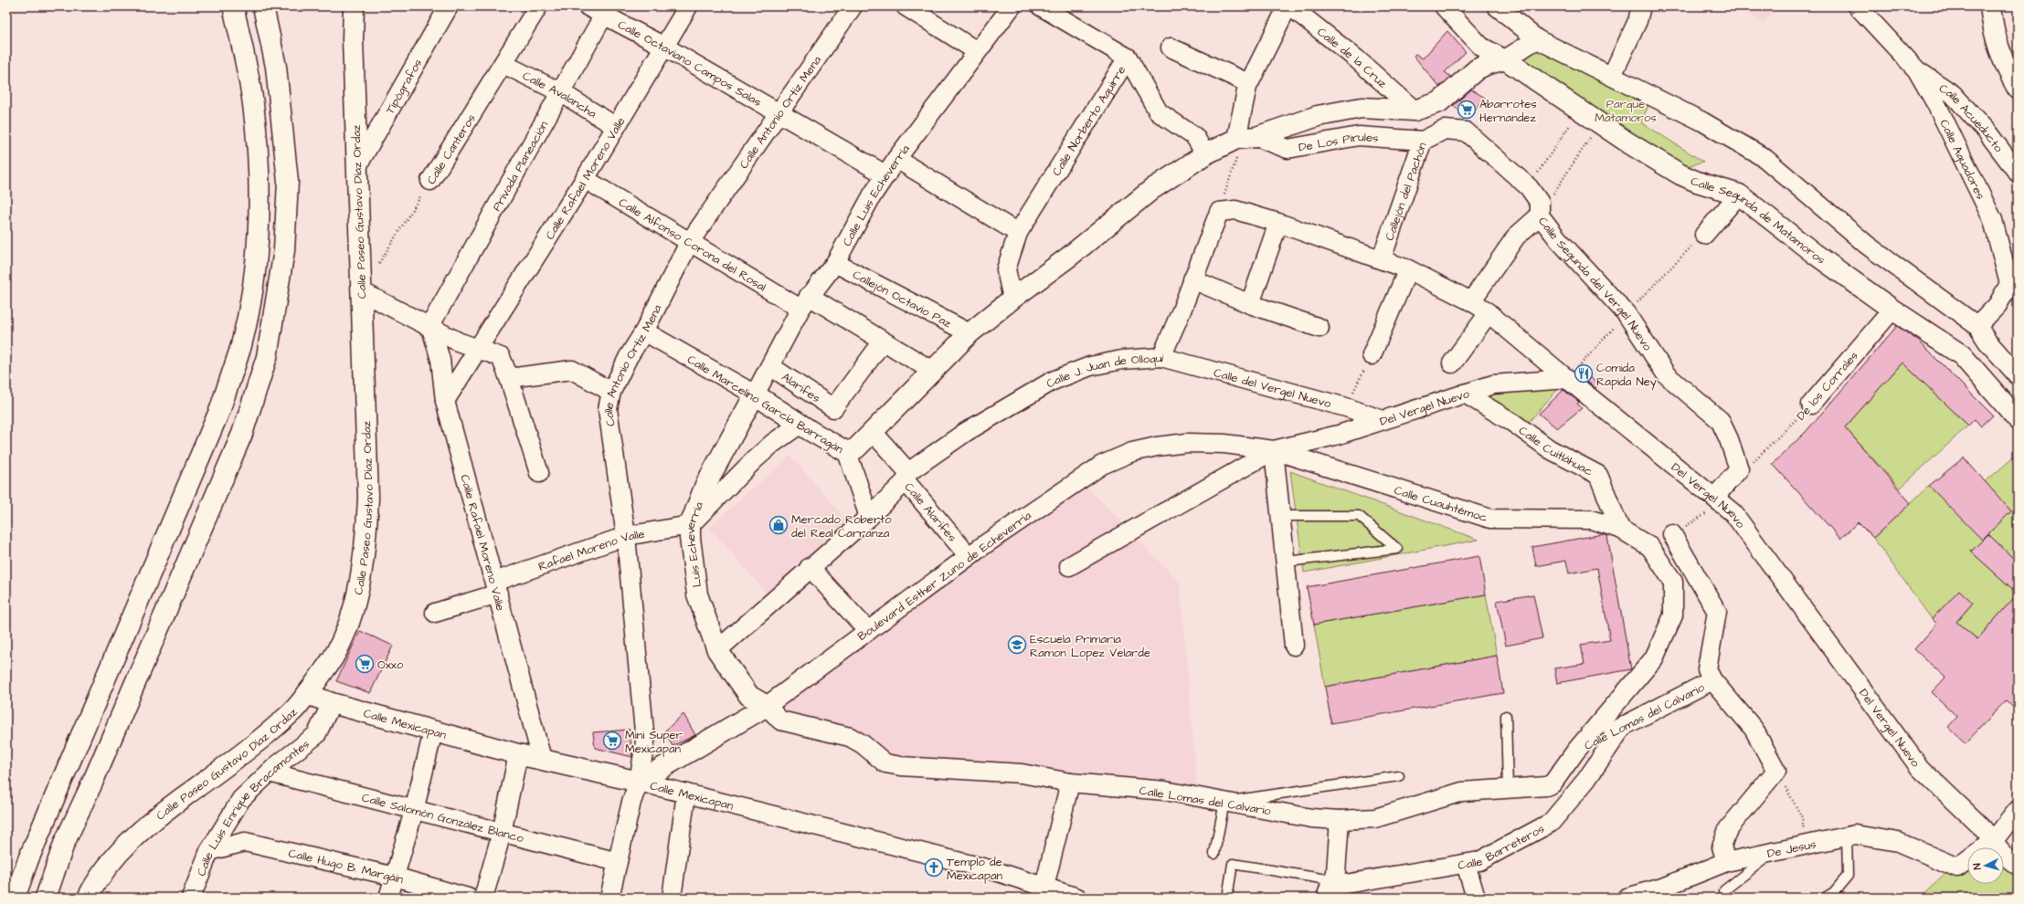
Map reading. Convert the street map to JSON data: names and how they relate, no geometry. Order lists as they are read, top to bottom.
{
  "streets": {
    "main road": [
      "Calle Paseo Gustavo Díaz Ordaz",
      "Calle Segunda de Matamoros",
      "Calle Marcelino García Barragán",
      "Luis Echeverria",
      "Boulevard Esther Zuno de Echeverría",
      "Calle Mexicapan"
    ],
    "street": [
      "Calle de la Cruz",
      "Calle Octaviano Campos Salas",
      "Tipógrafos",
      "Calle Avalancha",
      "Calle Antonio Ortiz Mena",
      "Calle Acueducto",
      "Calle Norberto Aguirre",
      "De Los Pirules",
      "Calle Canteros",
      "Calle Aguadores",
      "Privada Planeación",
      "Calle Rafael Moreno Valle",
      "Callejón del Pachón",
      "Calle Luis Echeverría",
      "Calle Alfonso Corona del Rosal",
      "Calle Segunda del Vergel Nuevo",
      "Callejón Octavio Paz",
      "Calle J. Juan de Olloqui",
      "De los Corrales",
      "Alarifes",
      "Calle del Vergel Nuevo",
      "Del Vergel Nuevo",
      "Calle Cuitláhuac",
      "Calle Cuauhtémoc",
      "Calle Alarifes",
      "Rafael Moreno Valle",
      "Calle Lomas del Calvario",
      "Calle Luis Enrique Bracamontes",
      "Calle Salomón González Blanco",
      "Calle Barreteros",
      "De Jesus",
      "Calle Hugo B. Margáin"
    ]
  },
  "crossings": [
    ["Calle Octaviano Campos Salas", "Calle Antonio Ortiz Mena"],
    ["Calle Octaviano Campos Salas", "Privada Planeación"],
    ["Calle Octaviano Campos Salas", "Calle Rafael Moreno Valle"],
    ["Calle Octaviano Campos Salas", "Calle Luis Echeverría"],
    ["Tipógrafos", "Calle Paseo Gustavo Díaz Ordaz"],
    ["Calle Avalancha", "Calle Canteros"],
    ["Calle Avalancha", "Privada Planeación"],
    ["Calle Avalancha", "Calle Rafael Moreno Valle"],
    ["Calle Antonio Ortiz Mena", "Calle Alfonso Corona del Rosal"],
    ["Calle Antonio Ortiz Mena", "Calle Marcelino García Barragán"],
    ["Calle Antonio Ortiz Mena", "Rafael Moreno Valle"],
    ["Calle Antonio Ortiz Mena", "Boulevard Esther Zuno de Echeverría"],
    ["Calle Antonio Ortiz Mena", "Calle Mexicapan"],
    ["Calle Antonio Ortiz Mena", "Calle Salomón González Blanco"],
    ["Calle Acueducto", "Calle Aguadores"],
    ["De Los Pirules", "Callejón del Pachón"],
    ["Privada Planeación", "Calle Rafael Moreno Valle"],
    ["Calle Rafael Moreno Valle", "Calle Alfonso Corona del Rosal"],
    ["Calle Rafael Moreno Valle", "Rafael Moreno Valle"],
    ["Calle Rafael Moreno Valle", "Calle Mexicapan"],
    ["Callejón del Pachón", "Calle Segunda del Vergel Nuevo"],
    ["Calle Luis Echeverría", "Calle Alfonso Corona del Rosal"],
    ["Calle Luis Echeverría", "Callejón Octavio Paz"],
    ["Calle Luis Echeverría", "Alarifes"],
    ["Calle Luis Echeverría", "Calle Marcelino García Barragán"],
    ["Calle Luis Echeverría", "Luis Echeverria"],
    ["Calle Paseo Gustavo Díaz Ordaz", "Calle Mexicapan"],
    ["Calle Segunda de Matamoros", "De los Corrales"],
    ["Calle Alfonso Corona del Rosal", "Alarifes"],
    ["Calle Segunda del Vergel Nuevo", "Del Vergel Nuevo"],
    ["Calle J. Juan de Olloqui", "Calle del Vergel Nuevo"],
    ["Calle J. Juan de Olloqui", "Calle Marcelino García Barragán"],
    ["Calle J. Juan de Olloqui", "Calle Alarifes"],
    ["Calle J. Juan de Olloqui", "Luis Echeverria"],
    ["Calle del Vergel Nuevo", "Del Vergel Nuevo"],
    ["Calle Marcelino García Barragán", "Luis Echeverria"],
    ["Del Vergel Nuevo", "Calle Cuitláhuac"],
    ["Del Vergel Nuevo", "Calle Cuauhtémoc"],
    ["Del Vergel Nuevo", "Boulevard Esther Zuno de Echeverría"],
    ["Del Vergel Nuevo", "De Jesus"],
    ["Calle Cuitláhuac", "Calle Cuauhtémoc"],
    ["Calle Cuauhtémoc", "Boulevard Esther Zuno de Echeverría"],
    ["Calle Cuauhtémoc", "Calle Lomas del Calvario"],
    ["Calle Alarifes", "Boulevard Esther Zuno de Echeverría"],
    ["Luis Echeverria", "Rafael Moreno Valle"],
    ["Luis Echeverria", "Boulevard Esther Zuno de Echeverría"],
    ["Luis Echeverria", "Calle Lomas del Calvario"],
    ["Boulevard Esther Zuno de Echeverría", "Calle Lomas del Calvario"],
    ["Boulevard Esther Zuno de Echeverría", "Calle Mexicapan"],
    ["Calle Lomas del Calvario", "Calle Barreteros"],
    ["Calle Mexicapan", "Calle Luis Enrique Bracamontes"],
    ["Calle Luis Enrique Bracamontes", "Calle Salomón González Blanco"],
    ["Calle Luis Enrique Bracamontes", "Calle Hugo B. Margáin"]
  ],
  "parks": ["Parque Matamoros"],
  "places": {
    "supermarket": ["Abarrotes Hernandez", "Oxxo", "Mini Super Mexicapan"],
    "restaurant": ["Comida Rapida Ney"],
    "shop": ["Mercado Roberto del Real Carranza"],
    "school or university": ["Escuela Primaria Ramon Lopez Velarde"],
    "church": ["Templo de Mexicapan"]
  },
  "north": "left"
}
